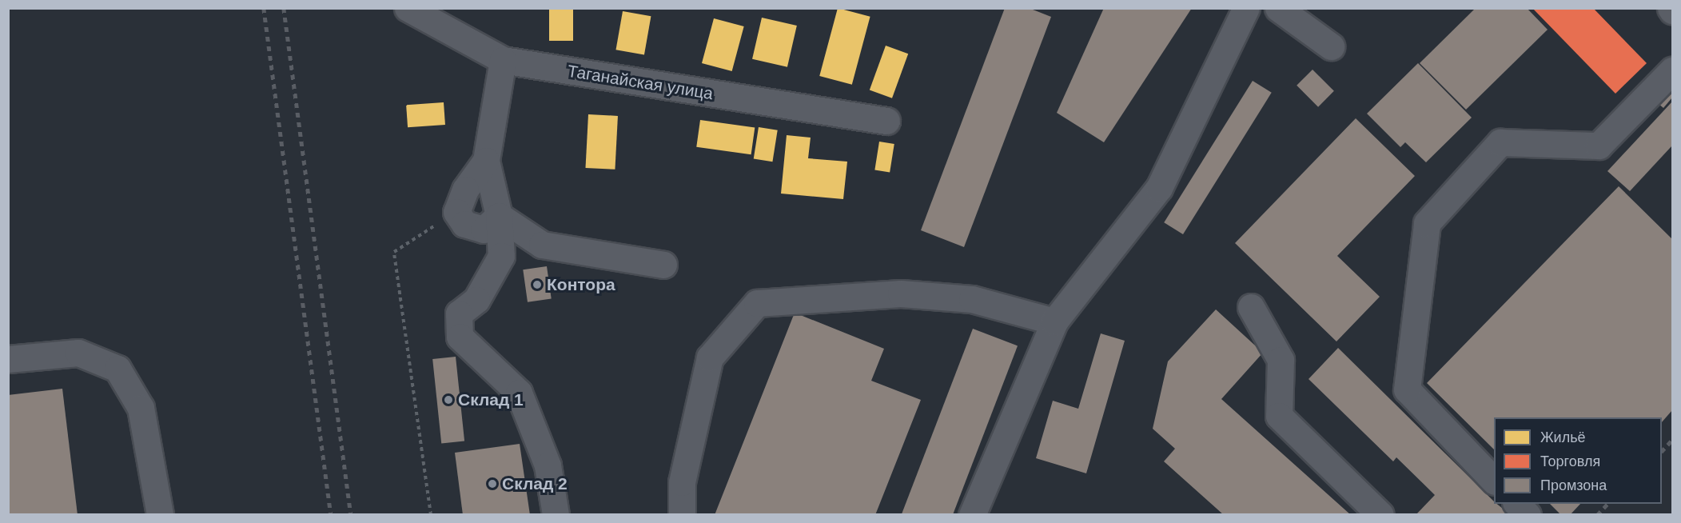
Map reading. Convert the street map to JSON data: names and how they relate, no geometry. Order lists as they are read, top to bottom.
{
  "streets": {
    "street": ["Таганайская улица"]
  },
  "places": ["Контора", "Склад 1", "Склад 2"],
  "legend": ["Жильё", "Торговля", "Промзона"]
}
